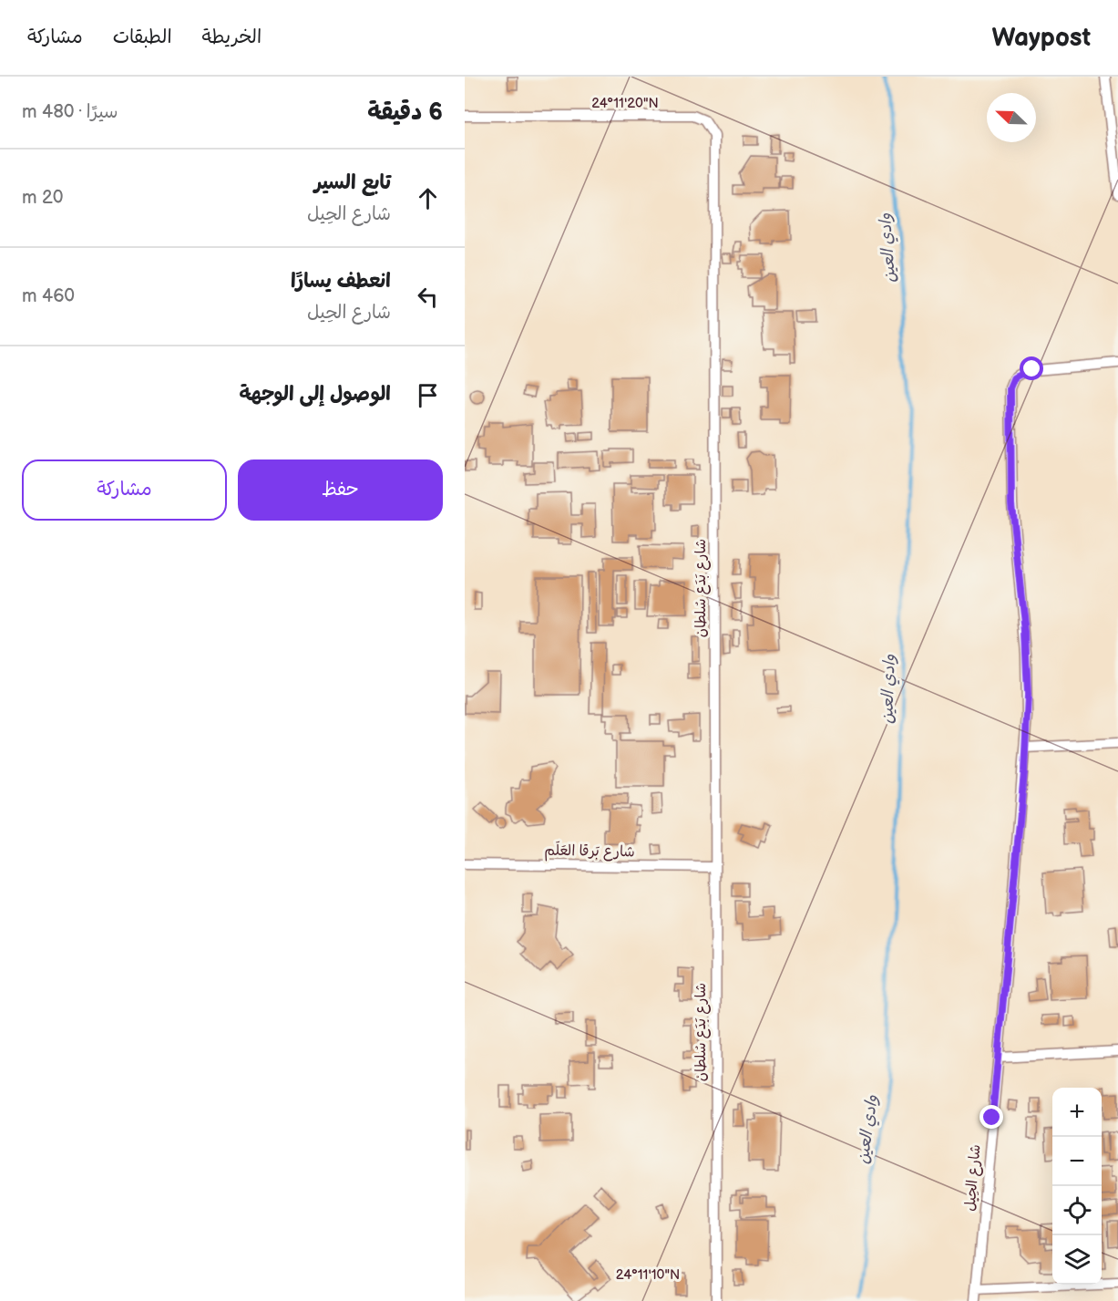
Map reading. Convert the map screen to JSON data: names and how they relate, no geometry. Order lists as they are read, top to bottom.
{
  "streets": {
    "street": ["شارع بَدَع سُلطان", "شارع بَرقا العَلَم", "شارع الحِيل"]
  },
  "crossings": [
    ["شارع بَدَع سُلطان", "شارع بَرقا العَلَم"]
  ],
  "water": ["وادي العين"],
  "north": "top left",
  "page": {
    "header": "Waypost",
    "nav": ["الخريطة", "الطبقات", "مشاركة"],
    "heading": ["6 دقيقة", "سيرًا · 480 m"],
    "list": [
      ["تابع السير", "شارع الحِيل", "20 m"],
      ["انعطف يسارًا", "شارع الحِيل", "460 m"],
      "الوصول إلى الوجهة"
    ],
    "buttons": ["حفظ", "مشاركة"],
    "map_buttons": ["+", "−"]
  },
  "coordinates": ["24°11'20\"N", "24°11'10\"N"]
}
